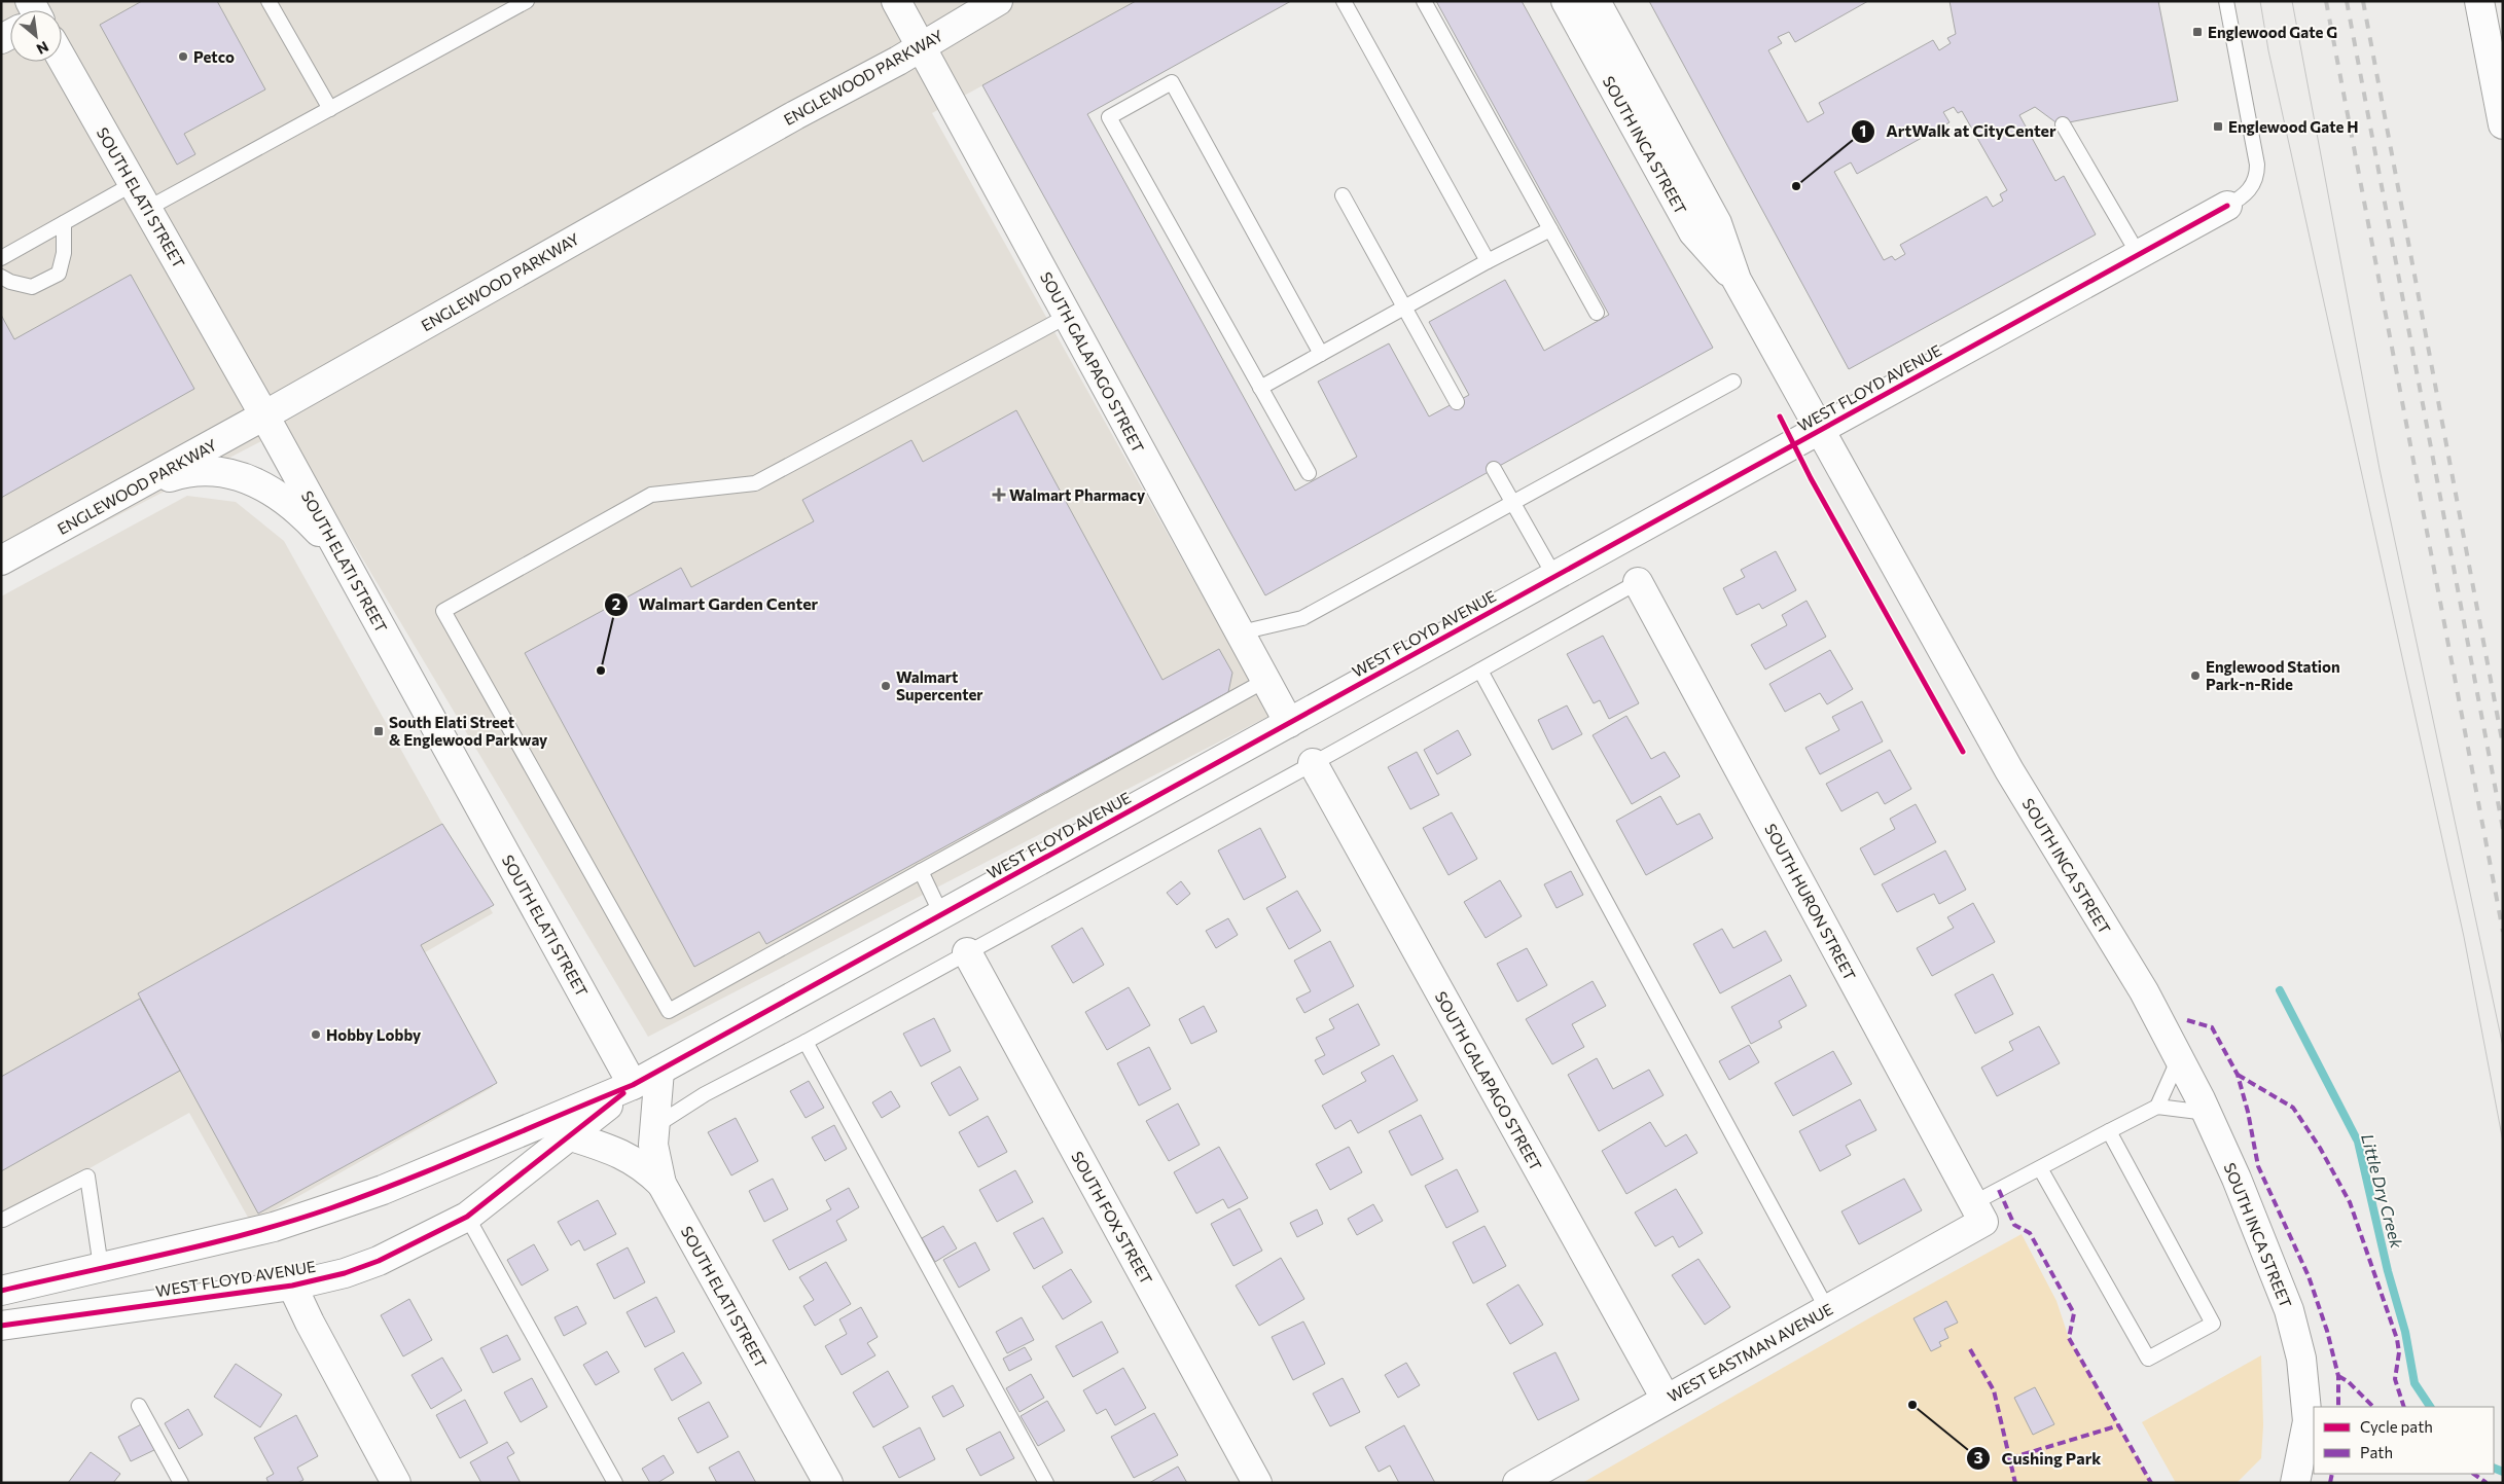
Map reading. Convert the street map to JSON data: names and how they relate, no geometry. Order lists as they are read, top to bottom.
{
  "streets": {
    "main road": [
      "ENGLEWOOD PARKWAY",
      "SOUTH INCA STREET",
      "SOUTH ELATI STREET",
      "SOUTH GALAPAGO STREET",
      "WEST FLOYD AVENUE",
      "SOUTH HURON STREET",
      "SOUTH FOX STREET",
      "WEST EASTMAN AVENUE"
    ]
  },
  "crossings": [
    ["ENGLEWOOD PARKWAY", "SOUTH ELATI STREET"],
    ["ENGLEWOOD PARKWAY", "SOUTH GALAPAGO STREET"],
    ["SOUTH INCA STREET", "WEST FLOYD AVENUE"],
    ["SOUTH ELATI STREET", "WEST FLOYD AVENUE"],
    ["SOUTH GALAPAGO STREET", "WEST FLOYD AVENUE"],
    ["SOUTH GALAPAGO STREET", "WEST EASTMAN AVENUE"],
    ["SOUTH HURON STREET", "WEST EASTMAN AVENUE"]
  ],
  "water": ["Little Dry Creek"],
  "places": {
    "transit": ["Englewood Gate G", "Englewood Gate H", "South Elati Street & Englewood Parkway"],
    "other": [
      "Petco",
      "ArtWalk at CityCenter",
      "Walmart Garden Center",
      "Englewood Station Park-n-Ride",
      "Walmart Supercenter",
      "Hobby Lobby",
      "Cushing Park"
    ],
    "health": ["Walmart Pharmacy"]
  },
  "legend": ["Cycle path", "Path"],
  "north": "bottom right"
}
